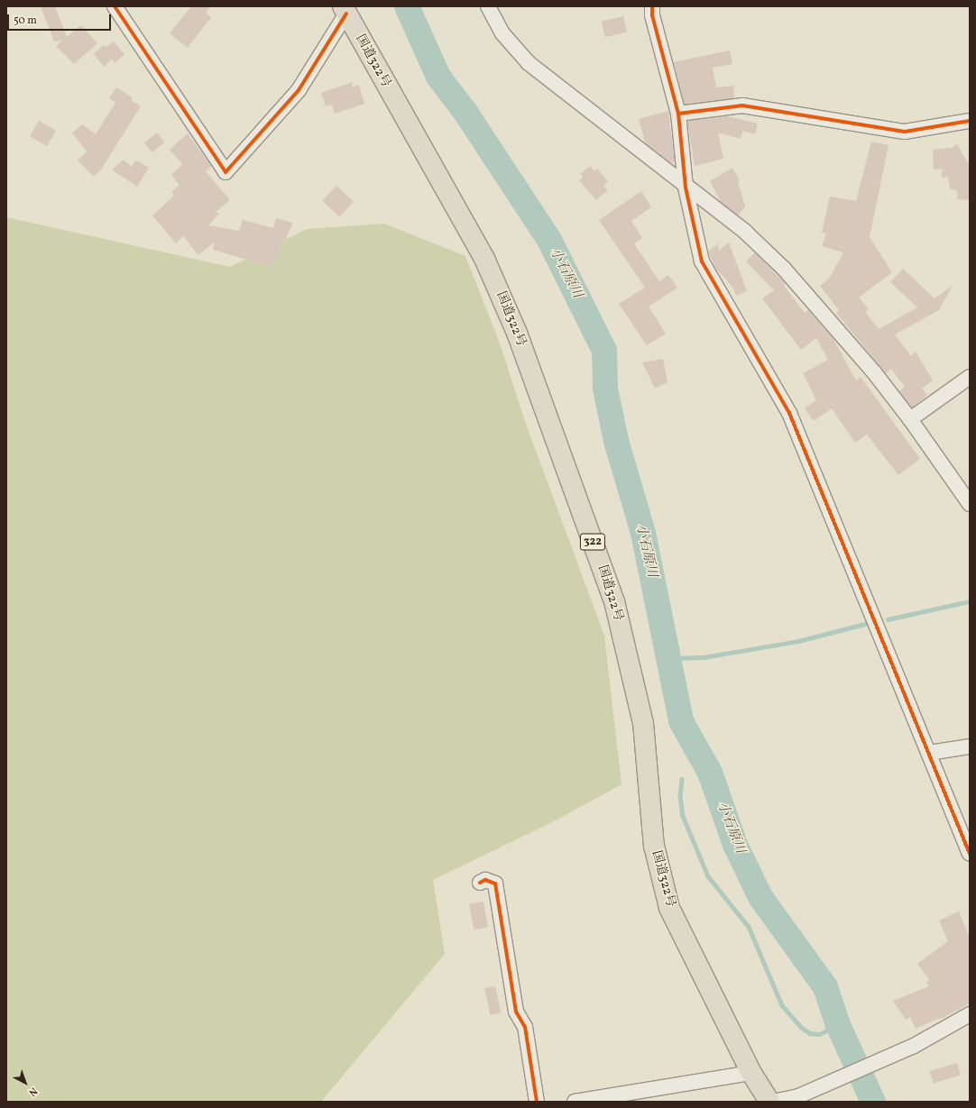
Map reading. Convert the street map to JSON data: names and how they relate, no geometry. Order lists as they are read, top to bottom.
{
  "streets": {
    "highway": ["国道322号", "322"]
  },
  "water": ["小石原川"],
  "scale_bar": "50 m",
  "north": "bottom right"
}
